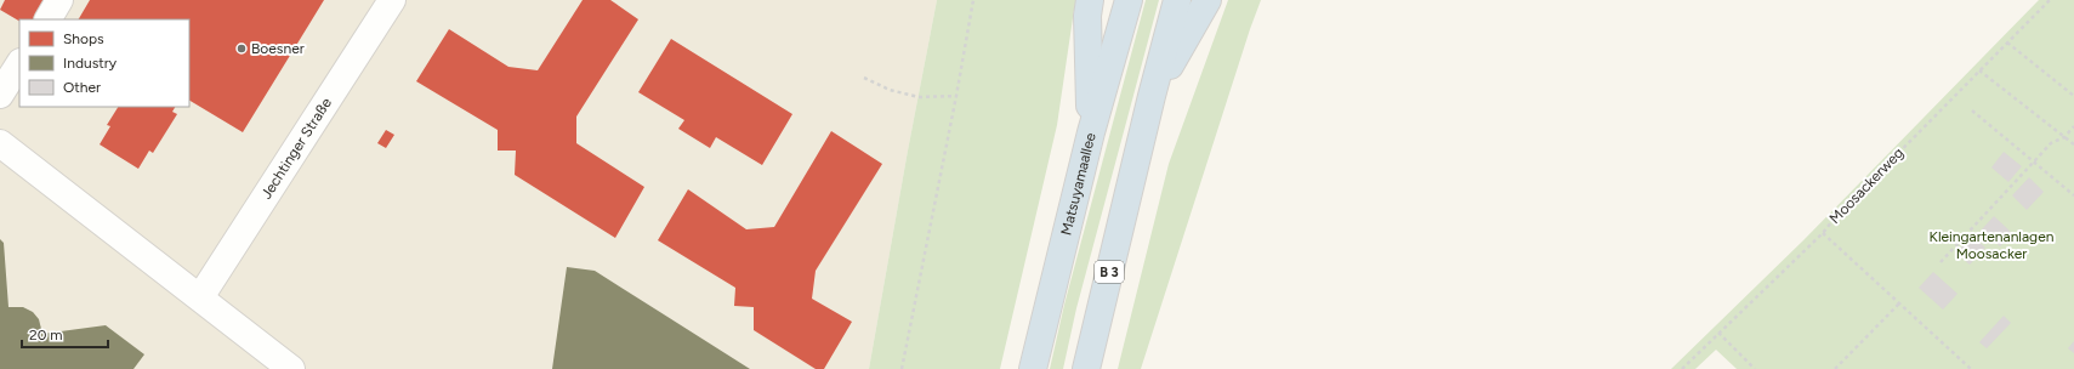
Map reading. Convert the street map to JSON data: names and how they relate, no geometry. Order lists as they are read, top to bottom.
{
  "streets": {
    "highway": ["Matsuyamaallee", "B 3"],
    "street": ["Jechtinger Straße"],
    "path": ["Moosackerweg"]
  },
  "parks": ["Kleingartenanlagen Moosacker"],
  "places": ["Boesner"],
  "legend": ["Shops", "Industry", "Other"],
  "scale_bar": "20 m"
}
